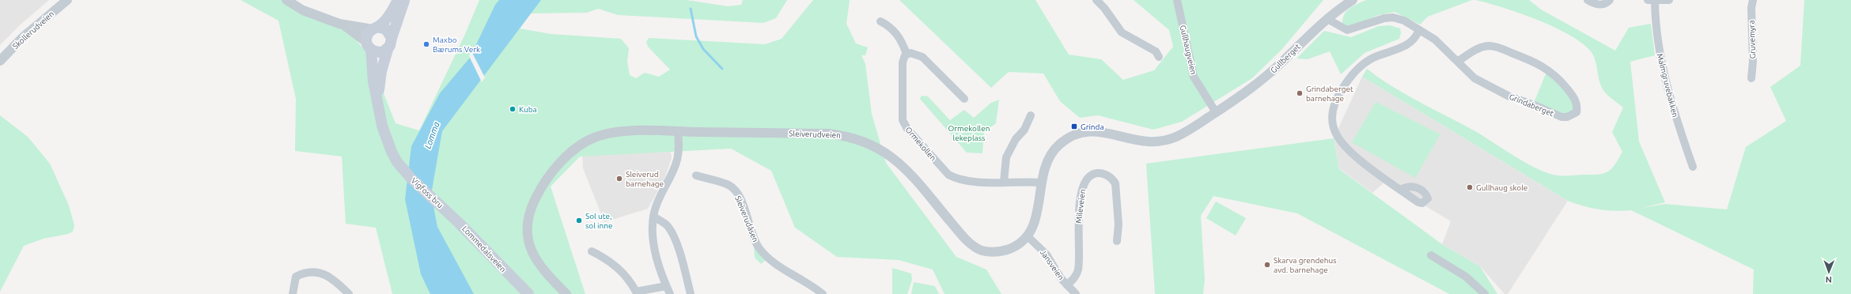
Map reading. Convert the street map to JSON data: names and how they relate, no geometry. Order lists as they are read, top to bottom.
{
  "streets": {
    "main road": ["Vigfoss bru", "Lommedalsveien"],
    "street": [
      "Skollerudveien",
      "Gruvemyra",
      "Gullhaugveien",
      "Gullberget",
      "Malmgruvebakken",
      "Grindaberget",
      "Sleiverudveien",
      "Ormekollen",
      "Mileveien",
      "Sleiverudåsen",
      "Jansveien"
    ]
  },
  "crossings": [
    ["Gullhaugveien", "Gullberget"],
    ["Gullhaugveien", "Sleiverudveien"],
    ["Gullberget", "Grindaberget"],
    ["Gullberget", "Sleiverudveien"],
    ["Sleiverudveien", "Ormekollen"],
    ["Sleiverudveien", "Jansveien"],
    ["Vigfoss bru", "Lommedalsveien"],
    ["Mileveien", "Jansveien"]
  ],
  "water": ["Lomma"],
  "parks": ["Ormekollen lekeplass"],
  "places": {
    "other": [
      "Maxbo Bærums Verk",
      "Grindaberget barnehage",
      "Kuba",
      "Sleiverud barnehage",
      "Gullhaug skole",
      "Sol ute, sol inne",
      "Skarva grendehus avd. barnehage"
    ],
    "transit": ["Grinda"]
  },
  "north": "bottom"
}
